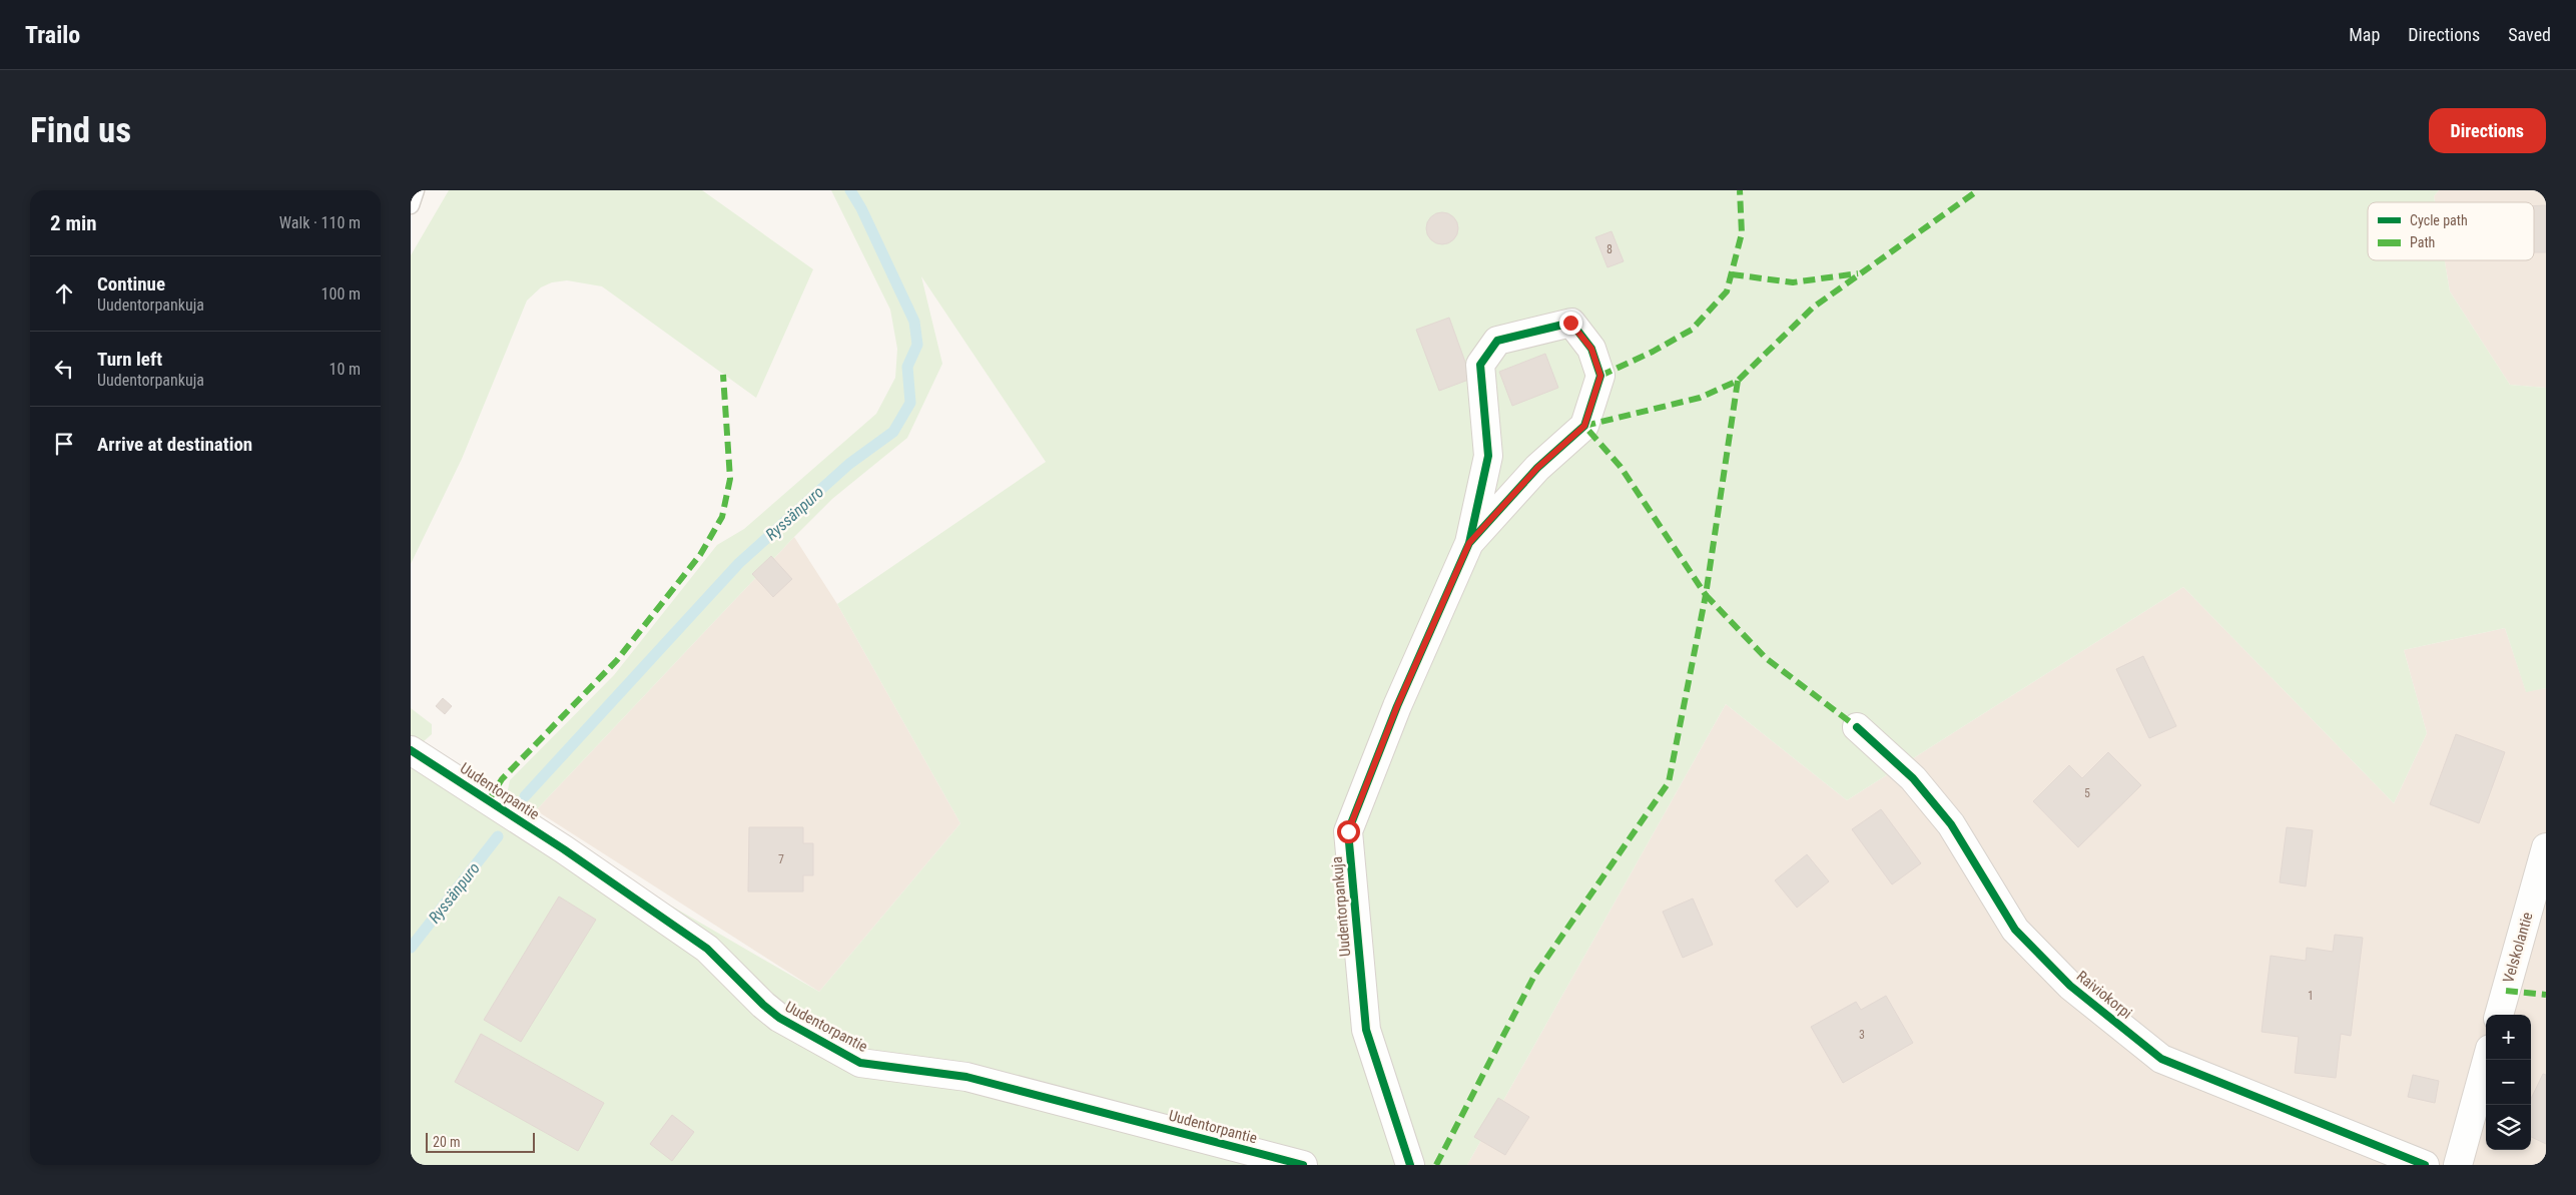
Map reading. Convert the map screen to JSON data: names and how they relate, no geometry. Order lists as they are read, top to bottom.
{
  "streets": {
    "street": [
      "Uudentorpantie",
      "Uudentorpankuja",
      "Velskolantie",
      "Raiviokorpi"
    ]
  },
  "water": ["Ryssänpuro"],
  "house_numbers": [
    "8",
    "5",
    "7",
    "1",
    "3"
  ],
  "legend": ["Cycle path", "Path"],
  "scale_bar": "20 m",
  "page": {
    "header": "Trailo",
    "nav": ["Map", "Directions", "Saved"],
    "buttons": "Directions",
    "title": "Find us",
    "heading": ["2 min", "Walk · 110 m"],
    "list": [
      ["Continue", "Uudentorpankuja", "100 m"],
      ["Turn left", "Uudentorpankuja", "10 m"],
      "Arrive at destination"
    ],
    "map_buttons": ["+", "−"],
    "scale": "20 m"
  }
}
